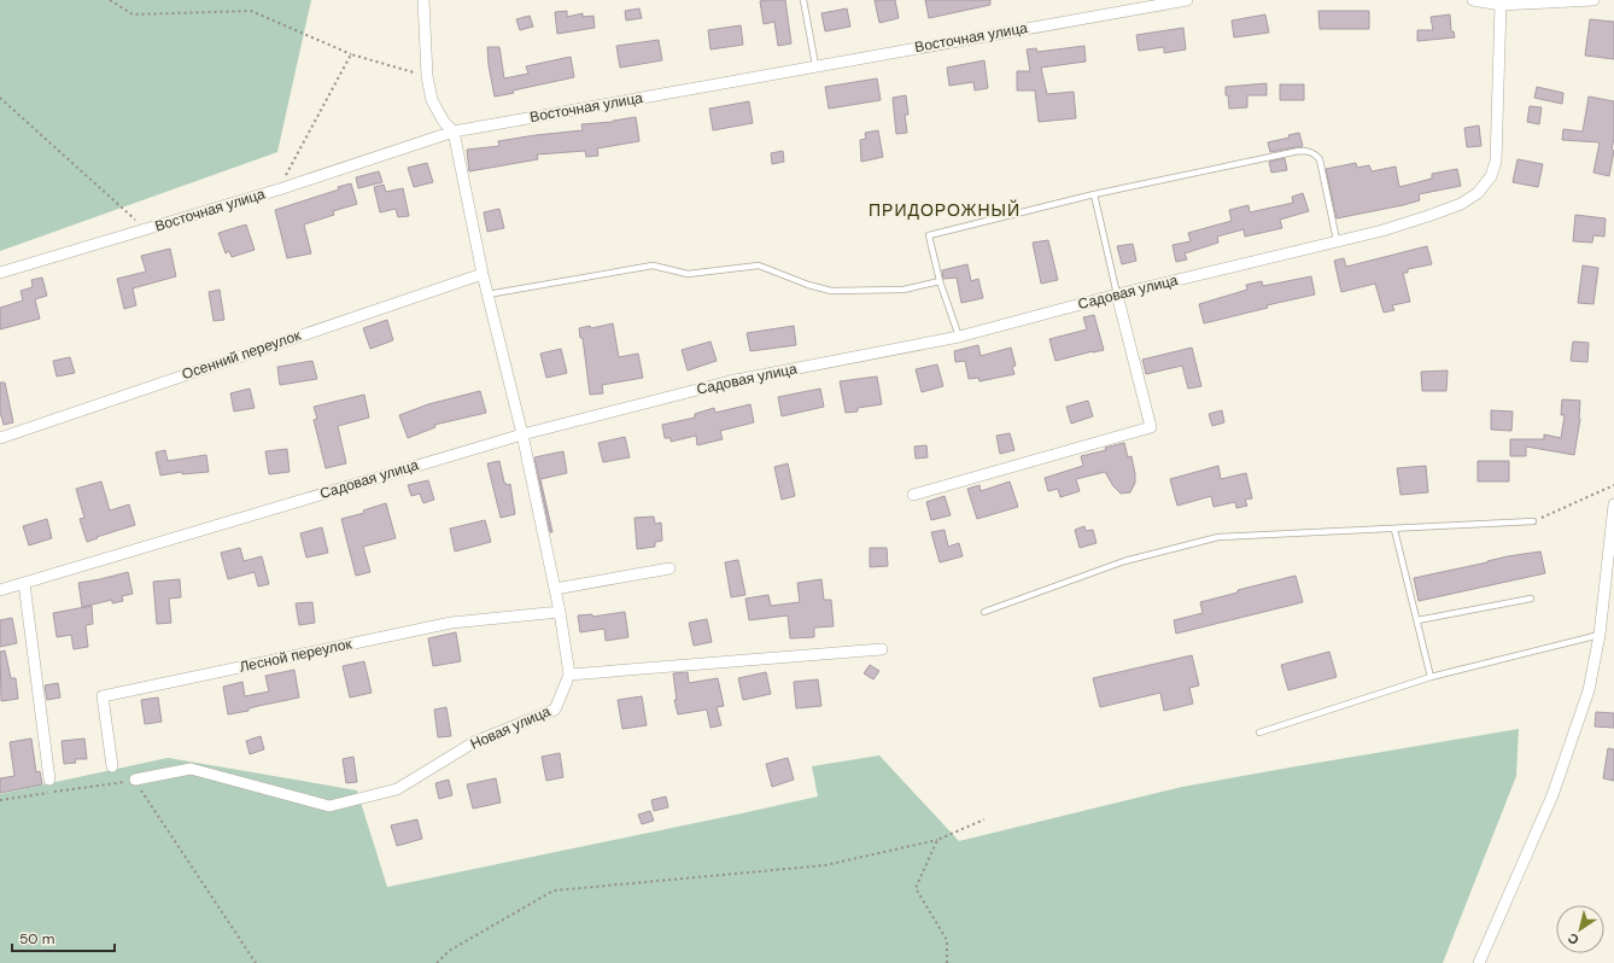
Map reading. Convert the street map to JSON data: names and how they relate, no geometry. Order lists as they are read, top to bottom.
{
  "streets": {
    "street": [
      "Восточная улица",
      "Садовая улица",
      "Осенний переулок",
      "Лесной переулок",
      "Новая улица"
    ]
  },
  "districts": ["ПРИДОРОЖНЫЙ"],
  "scale_bar": "50 m",
  "north": "bottom left"
}
